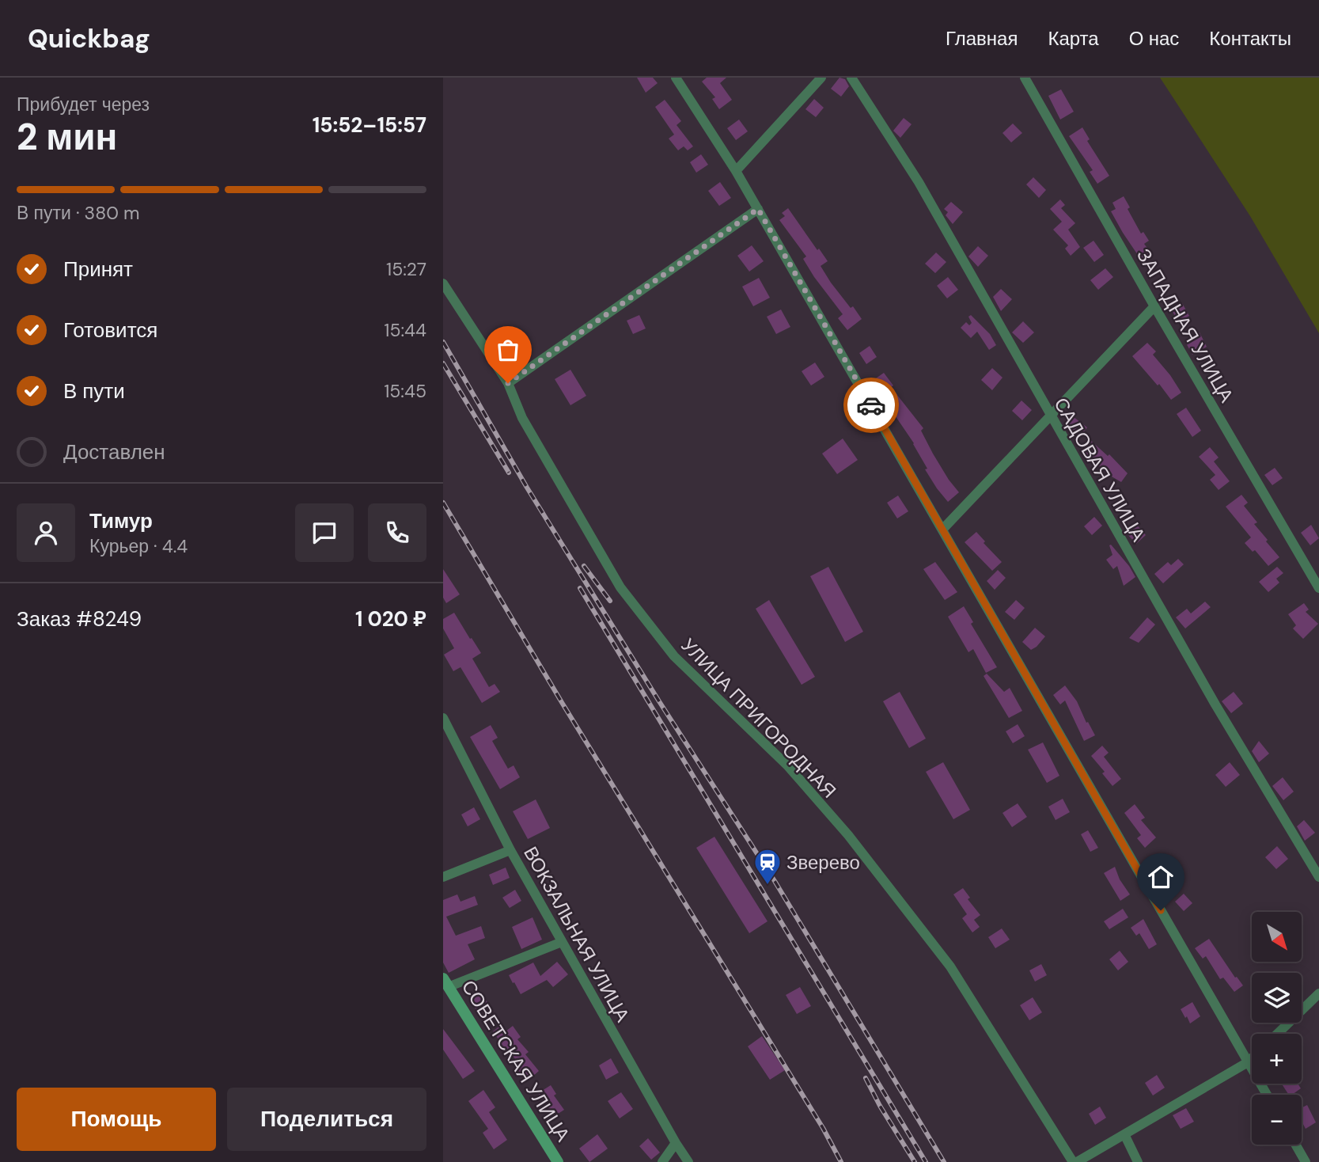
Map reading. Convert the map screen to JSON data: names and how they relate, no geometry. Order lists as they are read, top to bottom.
{
  "streets": {
    "main road": ["СОВЕТСКАЯ УЛИЦА"],
    "street": [
      "ЗАПАДНАЯ УЛИЦА",
      "САДОВАЯ УЛИЦА",
      "УЛИЦА ПРИГОРОДНАЯ",
      "ВОКЗАЛЬНАЯ УЛИЦА"
    ]
  },
  "places": {
    "station": ["Зверево"]
  },
  "north": "bottom right",
  "page": {
    "header": "Quickbag",
    "nav": [
      "Главная",
      "Карта",
      "О нас",
      "Контакты"
    ],
    "heading": ["2 мин", "Прибудет через", "15:52–15:57"],
    "panel": [
      "Тимур",
      "Курьер · 4.4",
      "Заказ #8249",
      "1 020 ₽"
    ],
    "bar": "В пути · 380 m",
    "list": [
      ["Принят", "15:27"],
      ["Готовится", "15:44"],
      ["В пути", "15:45"],
      "Доставлен"
    ],
    "map_buttons": ["+", "−"],
    "buttons": ["Помощь", "Поделиться"]
  }
}
